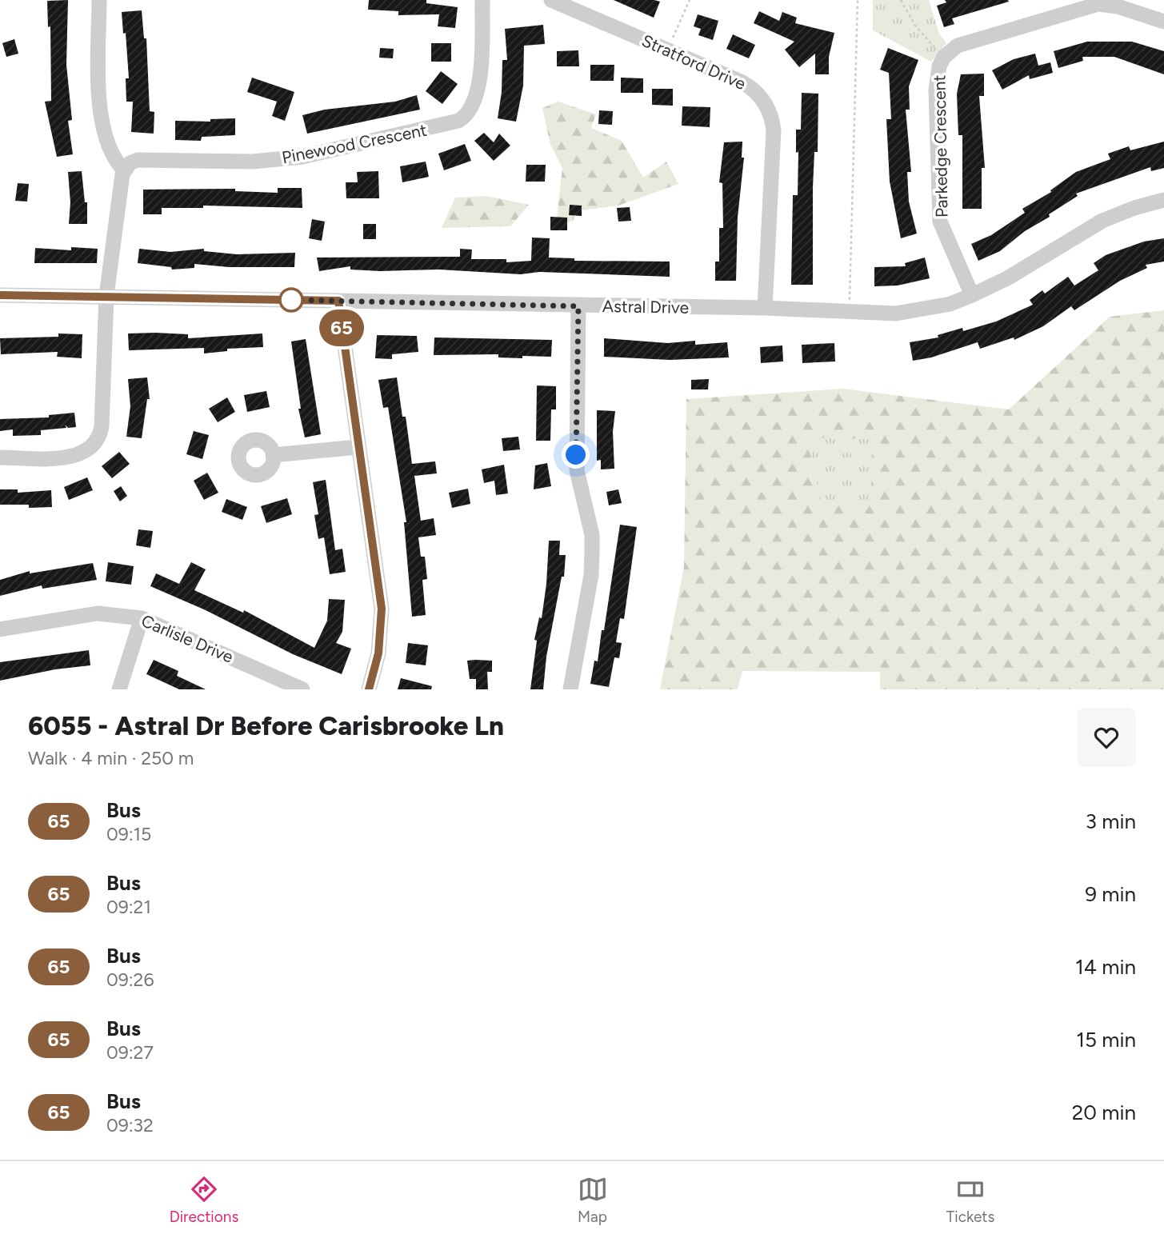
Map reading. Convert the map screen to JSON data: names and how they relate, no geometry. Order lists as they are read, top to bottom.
{
  "streets": {
    "street": [
      "Stratford Drive",
      "Pinewood Crescent",
      "Parkedge Crescent",
      "Astral Drive",
      "Carlisle Drive"
    ]
  },
  "crossings": [
    ["Stratford Drive", "Astral Drive"],
    ["Parkedge Crescent", "Astral Drive"]
  ],
  "lines": ["bus line 65"],
  "page": {
    "on_map": "65",
    "heading": ["6055 - Astral Dr Before Carisbrooke Ln", "Walk · 4 min · 250 m"],
    "list": [
      {
        "mark": "65",
        "name": "Bus",
        "note": "09:15",
        "value": "3 min"
      },
      {
        "mark": "65",
        "name": "Bus",
        "note": "09:21",
        "value": "9 min"
      },
      {
        "mark": "65",
        "name": "Bus",
        "note": "09:26",
        "value": "14 min"
      },
      {
        "mark": "65",
        "name": "Bus",
        "note": "09:27",
        "value": "15 min"
      },
      {
        "mark": "65",
        "name": "Bus",
        "note": "09:32",
        "value": "20 min"
      }
    ],
    "tabs": ["Directions", "Map", "Tickets"]
  }
}
